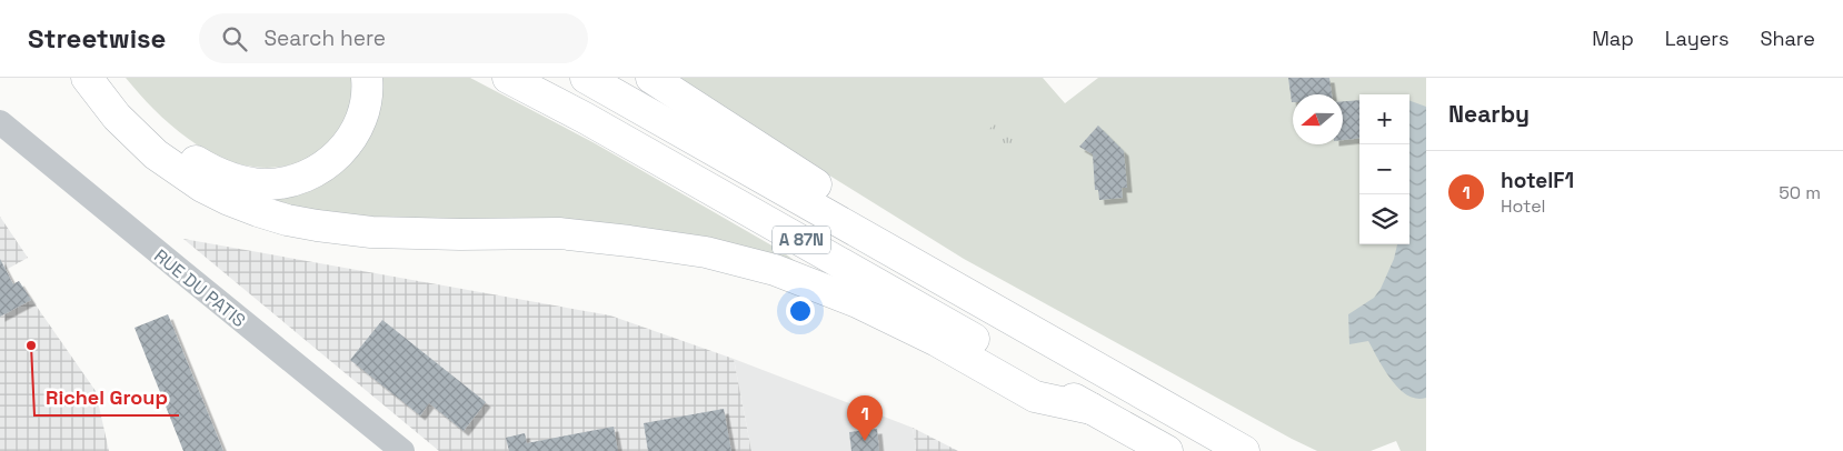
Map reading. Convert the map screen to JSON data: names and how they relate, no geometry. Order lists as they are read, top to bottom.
{
  "streets": {
    "highway": ["A 87N"],
    "street": ["RUE DU PATIS"]
  },
  "places": ["Richel Group"],
  "north": "left",
  "page": {
    "header": "Streetwise",
    "search": "Search here",
    "nav": ["Map", "Layers", "Share"],
    "heading": "Nearby",
    "map_buttons": ["+", "−"],
    "list": [
      {
        "mark": "1",
        "name": "hotelF1",
        "note": "Hotel",
        "value": "50 m"
      }
    ],
    "pins": "1"
  }
}
